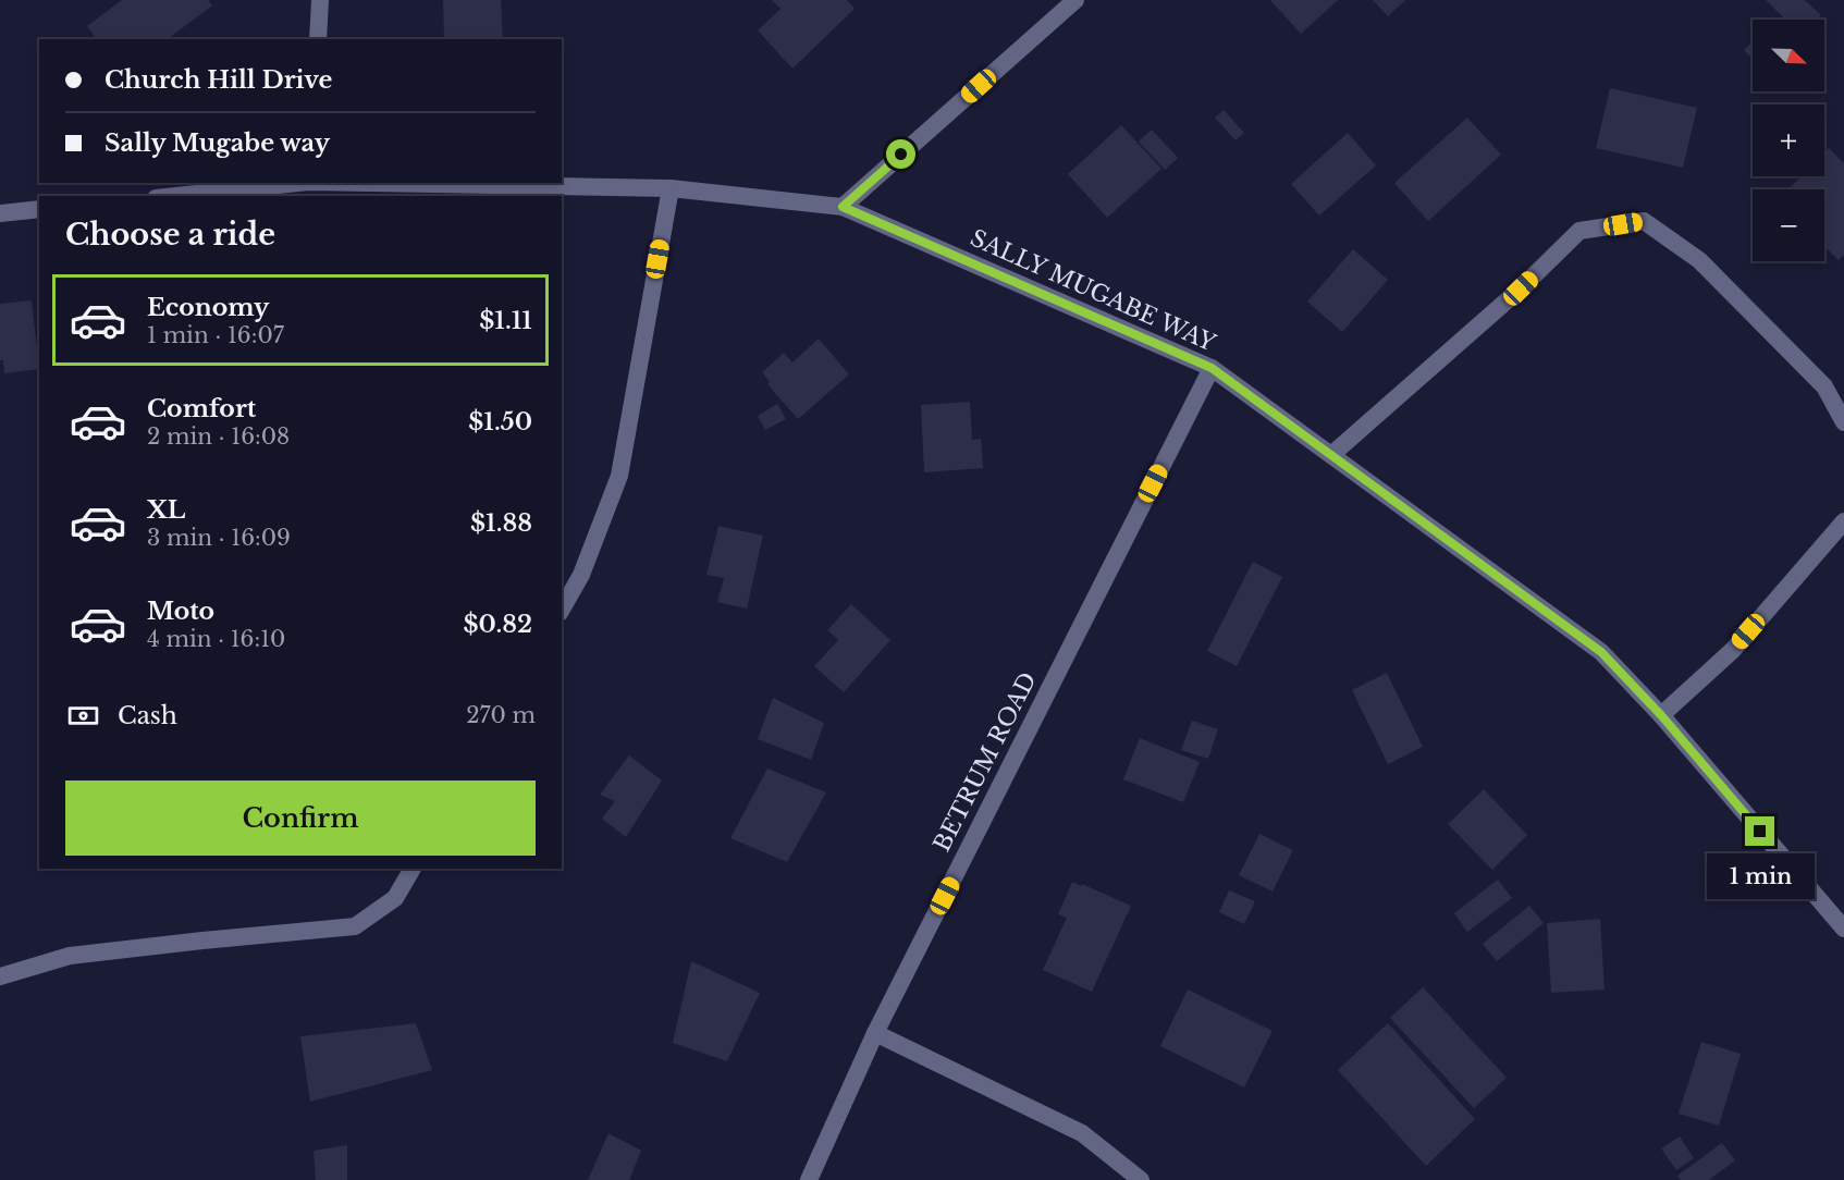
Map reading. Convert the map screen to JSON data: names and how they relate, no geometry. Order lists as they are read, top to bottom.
{
  "streets": {
    "street": ["SALLY MUGABE WAY", "BETRUM ROAD"]
  },
  "crossings": [
    ["SALLY MUGABE WAY", "BETRUM ROAD"]
  ],
  "north": "bottom right",
  "page": {
    "map_buttons": ["+", "−"],
    "banner": ["Church Hill Drive", "Sally Mugabe way"],
    "heading": "Choose a ride",
    "list": [
      {
        "name": "Economy",
        "note": "1 min · 16:07",
        "value": "$1.11"
      },
      {
        "name": "Comfort",
        "note": "2 min · 16:08",
        "value": "$1.50"
      },
      {
        "name": "XL",
        "note": "3 min · 16:09",
        "value": "$1.88"
      },
      {
        "name": "Moto",
        "note": "4 min · 16:10",
        "value": "$0.82"
      }
    ],
    "pay": ["Cash", "270 m"],
    "buttons": "Confirm",
    "bubble": "1 min"
  }
}
